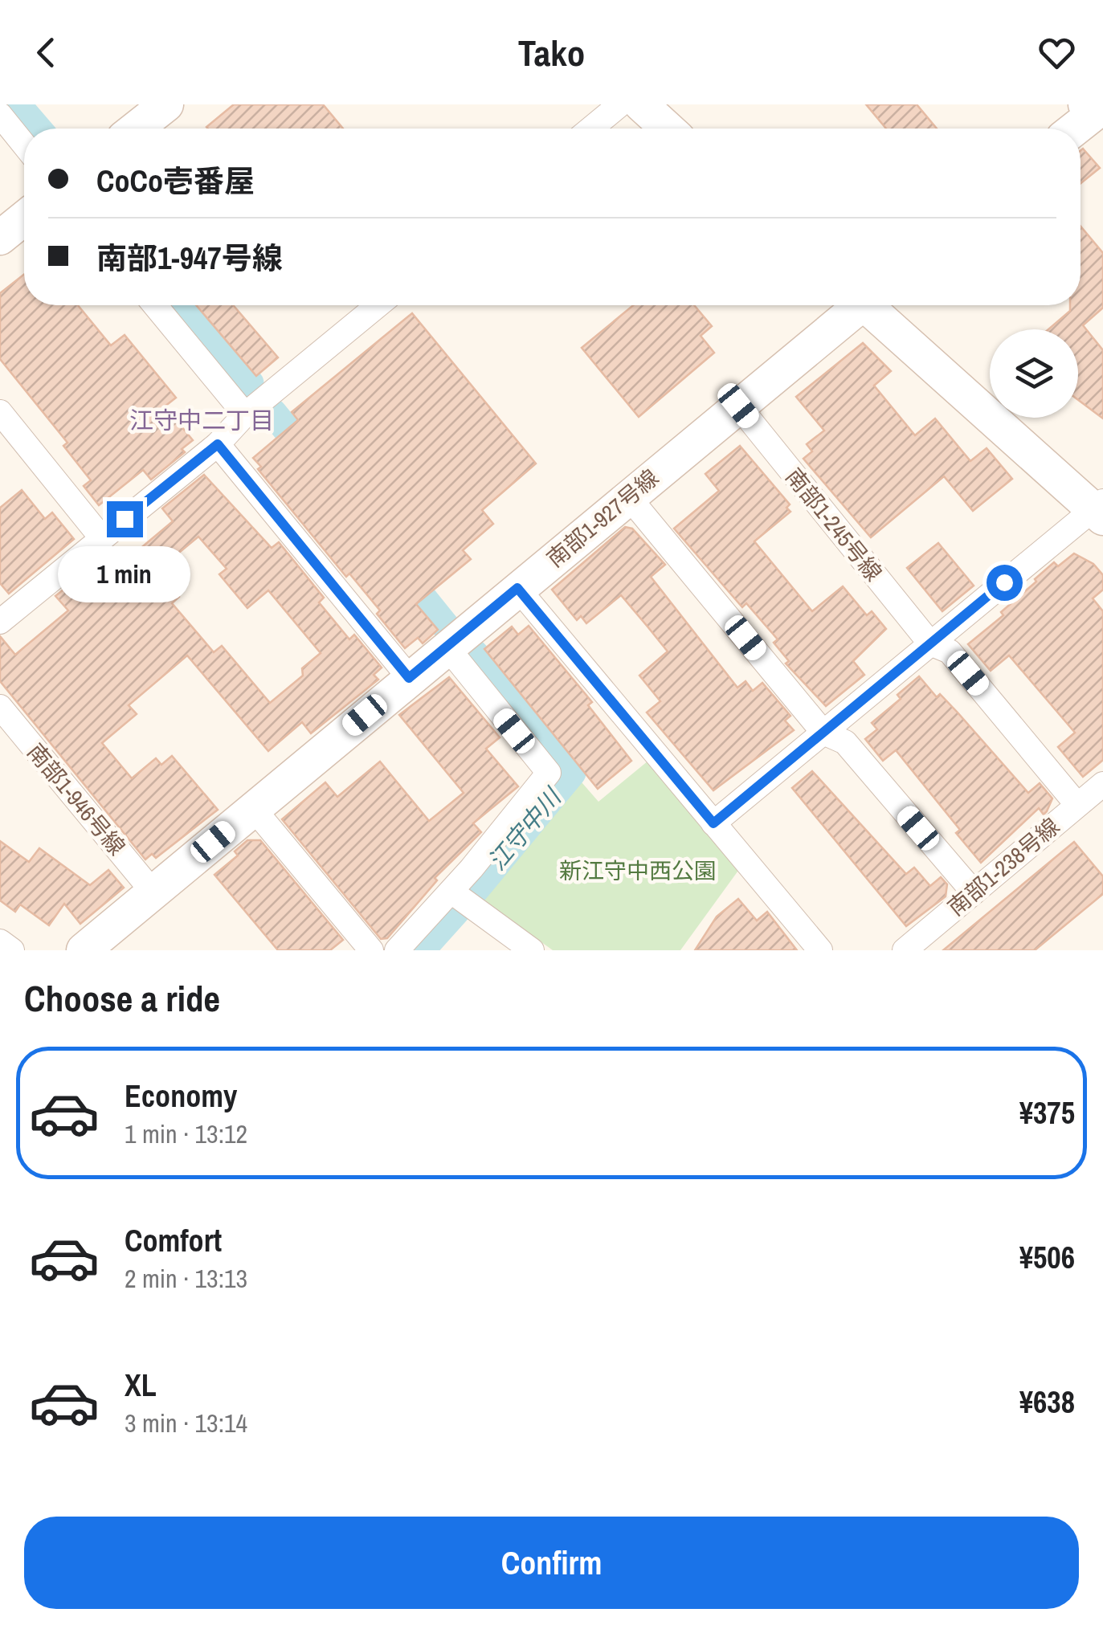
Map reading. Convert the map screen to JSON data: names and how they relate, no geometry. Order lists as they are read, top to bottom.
{
  "streets": {
    "street": [
      "南部1-927号線",
      "南部1-245号線",
      "南部1-946号線",
      "南部1-238号線"
    ]
  },
  "crossings": [
    ["南部1-927号線", "南部1-245号線"],
    ["南部1-927号線", "南部1-946号線"],
    ["南部1-245号線", "南部1-238号線"]
  ],
  "districts": ["江守中二丁目"],
  "water": ["江守中川"],
  "parks": ["新江守中西公園"],
  "page": {
    "header": "Tako",
    "banner": ["CoCo壱番屋", "南部1-947号線"],
    "bubble": "1 min",
    "heading": "Choose a ride",
    "list": [
      {
        "name": "Economy",
        "note": "1 min · 13:12",
        "value": "¥375"
      },
      {
        "name": "Comfort",
        "note": "2 min · 13:13",
        "value": "¥506"
      },
      {
        "name": "XL",
        "note": "3 min · 13:14",
        "value": "¥638"
      }
    ],
    "buttons": "Confirm"
  }
}
